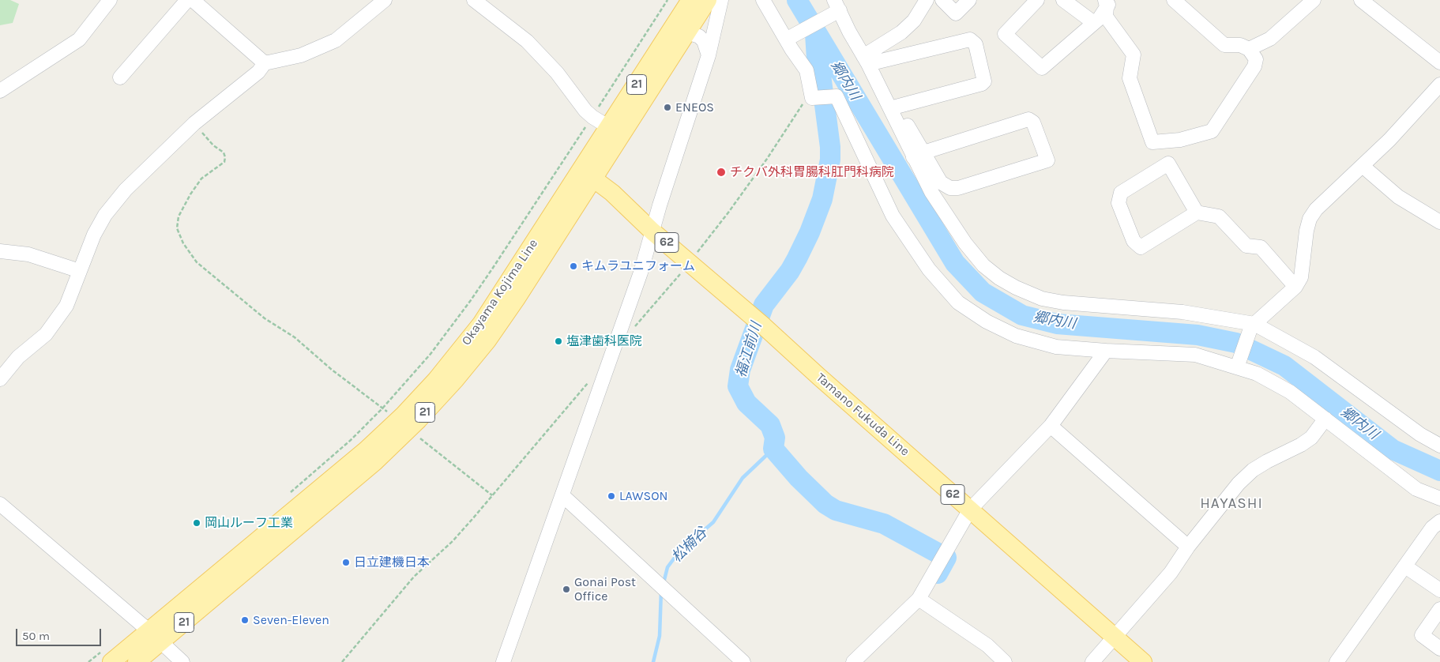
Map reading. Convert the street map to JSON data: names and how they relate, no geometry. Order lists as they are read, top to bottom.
{
  "streets": {
    "main road": [
      "21",
      "62",
      "Okayama Kojima Line",
      "Tamano Fukuda Line"
    ]
  },
  "crossings": [
    ["Okayama Kojima Line", "Tamano Fukuda Line"]
  ],
  "districts": ["HAYASHI"],
  "water": ["郷内川", "福江前川", "松楠谷"],
  "places": [
    "ENEOS",
    "チクバ外科胃腸科肛門科病院",
    "キムラユニフォーム",
    "塩津歯科医院",
    "LAWSON",
    "岡山ルーフ工業",
    "日立建機日本",
    "Gonai Post Office",
    "Seven-Eleven"
  ],
  "scale_bar": "50 m"
}
